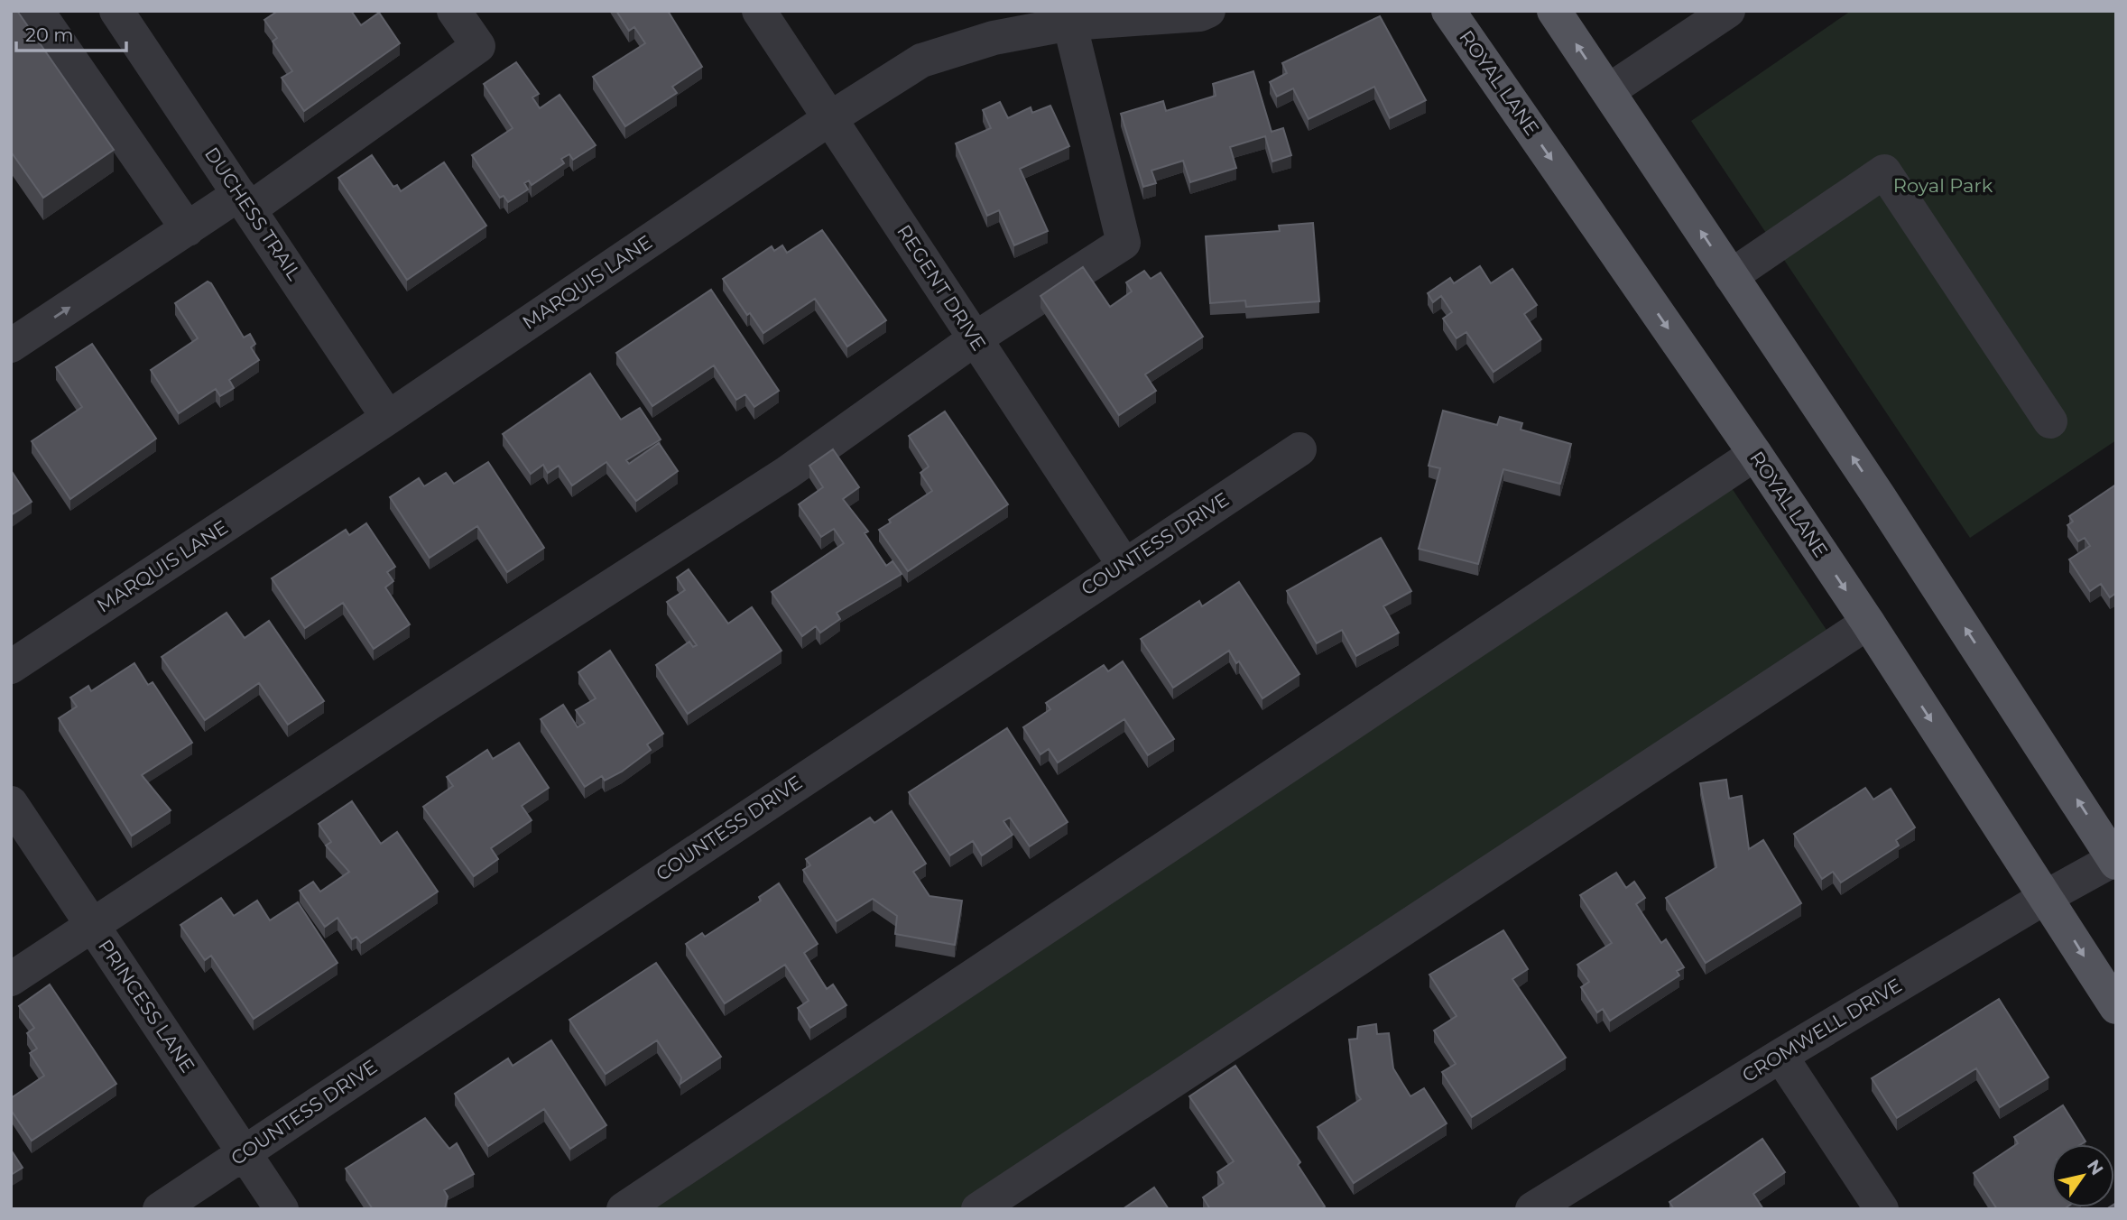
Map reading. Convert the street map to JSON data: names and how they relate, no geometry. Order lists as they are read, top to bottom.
{
  "streets": {
    "main road": ["ROYAL LANE"],
    "street": [
      "DUCHESS TRAIL",
      "MARQUIS LANE",
      "REGENT DRIVE",
      "COUNTESS DRIVE",
      "PRINCESS LANE",
      "CROMWELL DRIVE"
    ]
  },
  "crossings": [
    ["ROYAL LANE", "CROMWELL DRIVE"],
    ["DUCHESS TRAIL", "MARQUIS LANE"],
    ["MARQUIS LANE", "REGENT DRIVE"],
    ["REGENT DRIVE", "COUNTESS DRIVE"],
    ["COUNTESS DRIVE", "PRINCESS LANE"]
  ],
  "parks": ["Royal Park"],
  "scale_bar": "20 m",
  "north": "top right"
}
